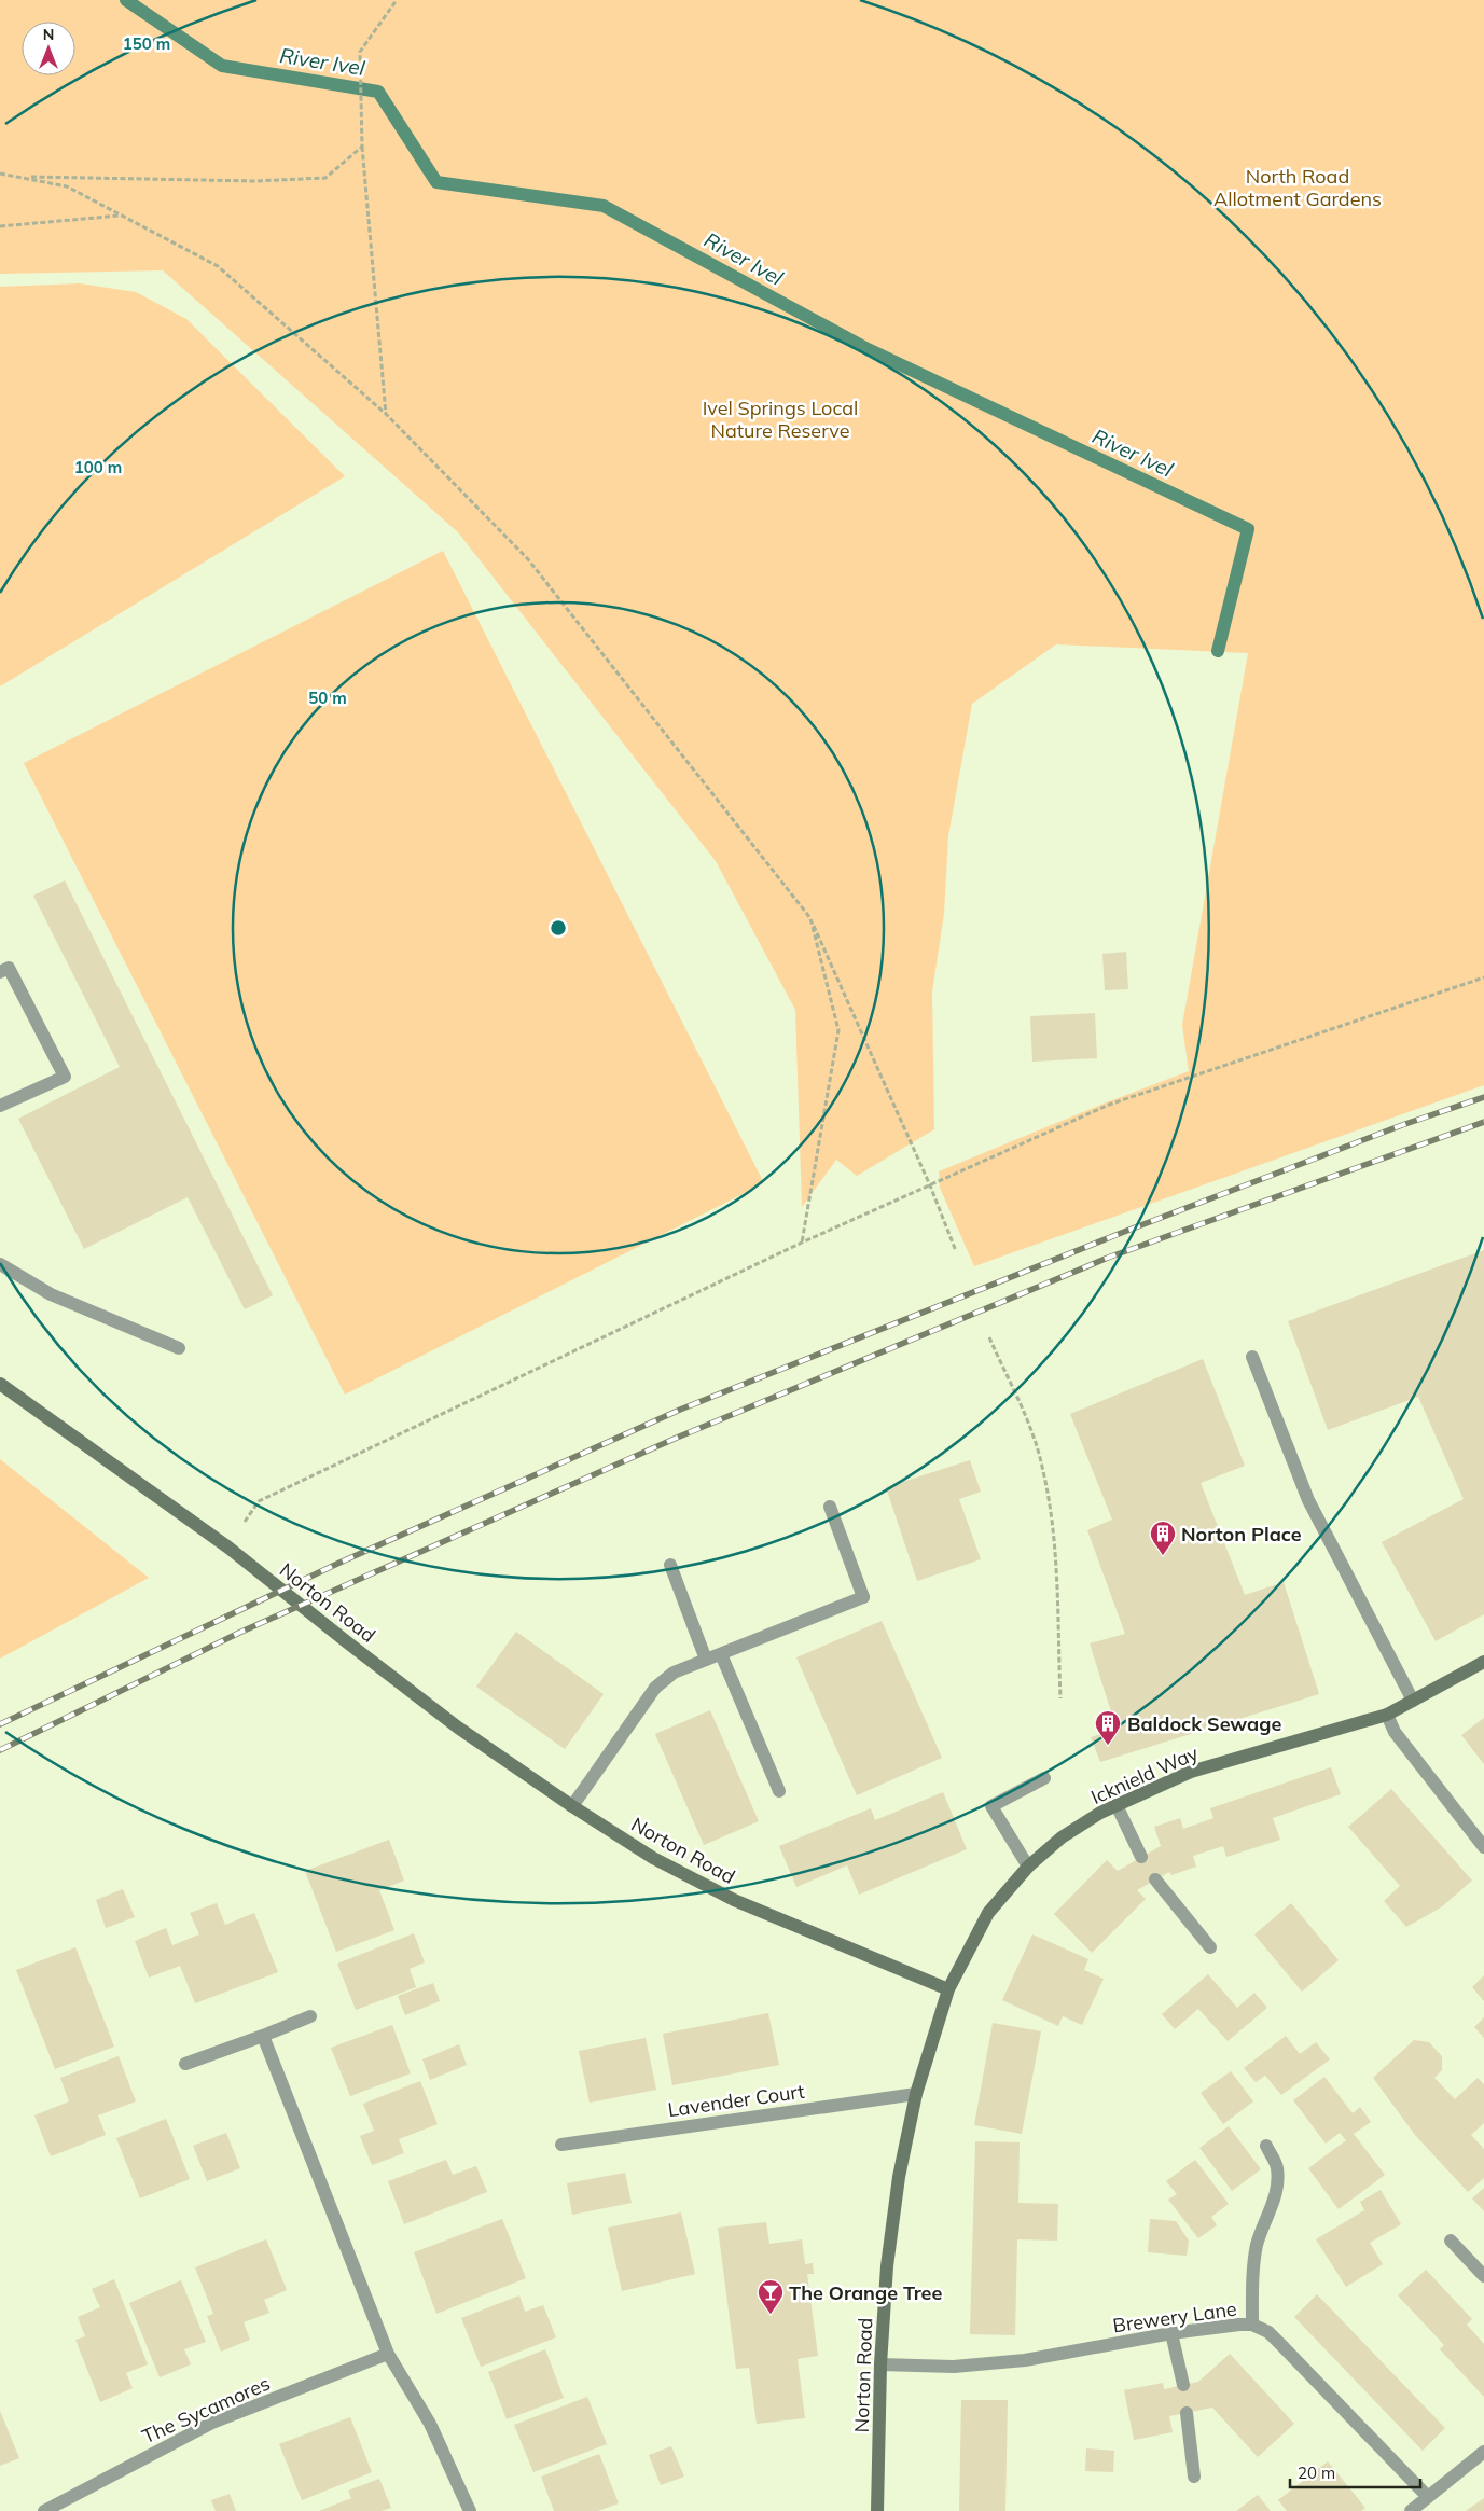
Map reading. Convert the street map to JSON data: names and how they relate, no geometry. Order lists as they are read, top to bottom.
{
  "streets": {
    "street": [
      "Norton Road",
      "Icknield Way",
      "Lavender Court",
      "Brewery Lane",
      "The Sycamores"
    ]
  },
  "crossings": [
    ["Norton Road", "Icknield Way"],
    ["Norton Road", "Lavender Court"],
    ["Norton Road", "Brewery Lane"]
  ],
  "water": ["River Ivel"],
  "parks": ["North Road Allotment Gardens", "Ivel Springs Local Nature Reserve"],
  "places": {
    "building": ["Norton Place", "Baldock Sewage"],
    "bar": ["The Orange Tree"]
  },
  "scale_bar": "20 m",
  "north": "top",
  "rings": ["150 m", "100 m", "50 m"]
}
